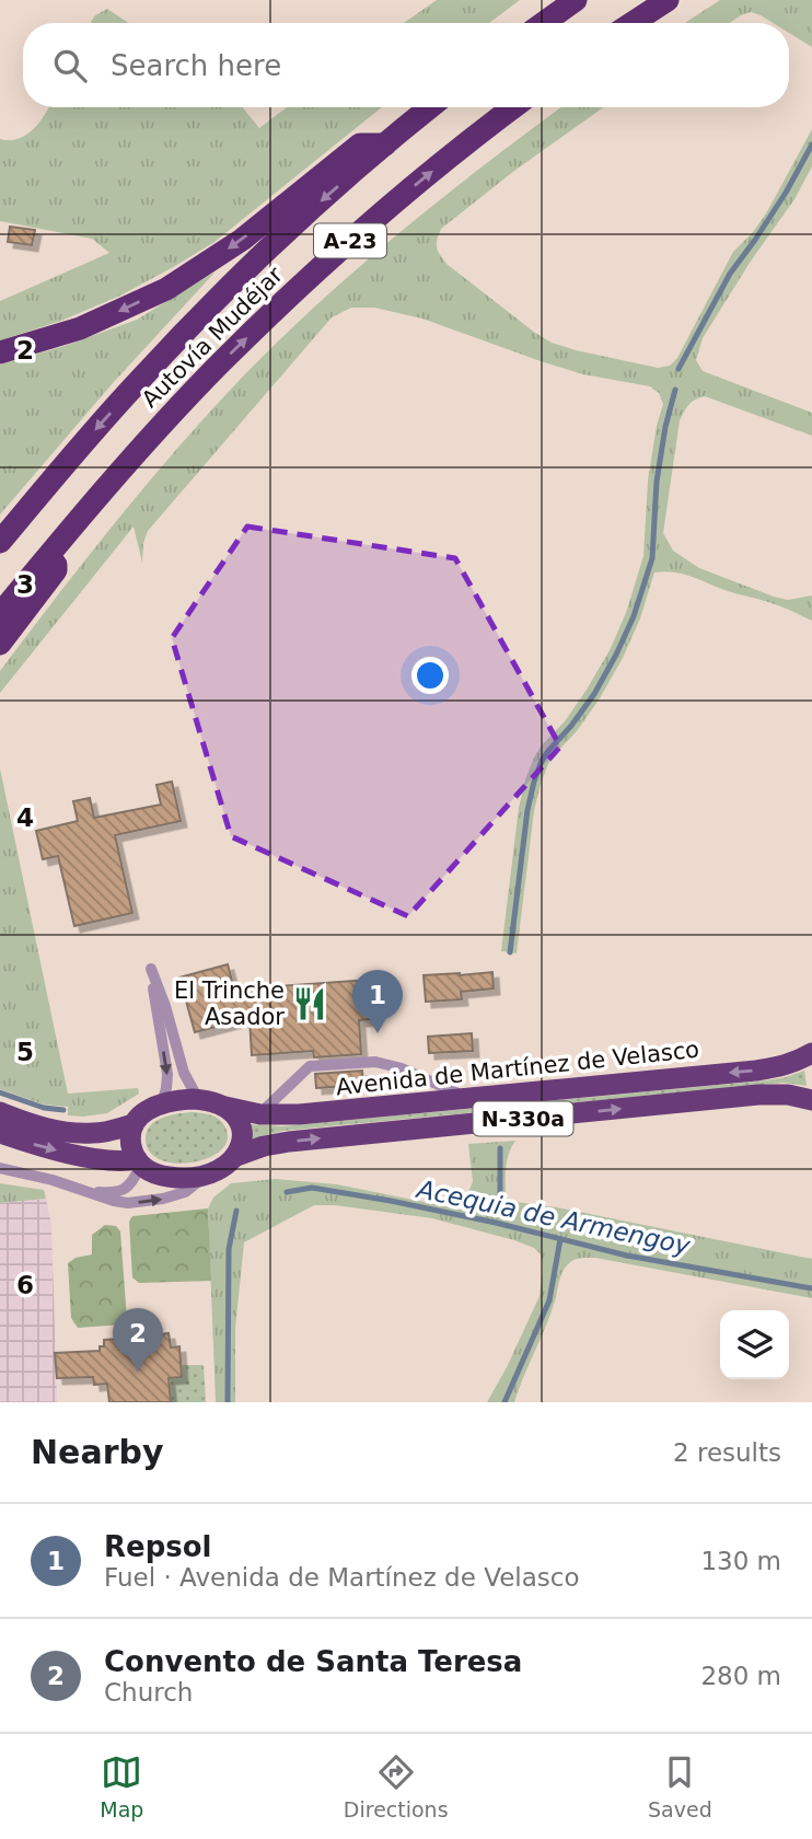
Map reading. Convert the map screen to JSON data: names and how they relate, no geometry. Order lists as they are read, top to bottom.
{
  "streets": {
    "highway": [
      "A-23",
      "Autovía Mudéjar",
      "Avenida de Martínez de Velasco",
      "N-330a"
    ]
  },
  "crossings": [
    ["Avenida de Martínez de Velasco", "N-330a"]
  ],
  "water": ["Acequia de Armengoy"],
  "places": {
    "restaurant": ["El Trinche Asador"]
  },
  "page": {
    "search": "Search here",
    "pins": ["1", "2"],
    "heading": ["Nearby", "2 results"],
    "list": [
      {
        "mark": "1",
        "name": "Repsol",
        "note": "Fuel · Avenida de Martínez de Velasco",
        "value": "130 m"
      },
      {
        "mark": "2",
        "name": "Convento de Santa Teresa",
        "note": "Church",
        "value": "280 m"
      }
    ],
    "nav": ["Map", "Directions", "Saved"]
  },
  "grid": {
    "rows": [
      "2",
      "3",
      "4",
      "5",
      "6"
    ]
  }
}
